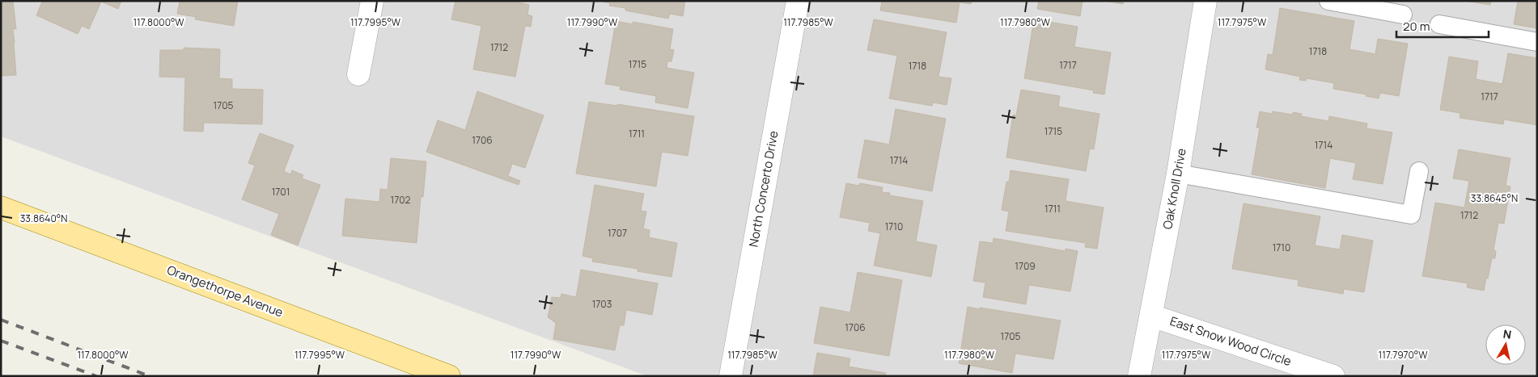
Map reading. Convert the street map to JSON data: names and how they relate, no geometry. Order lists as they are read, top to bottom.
{
  "streets": {
    "main road": ["Orangethorpe Avenue"],
    "street": ["North Concerto Drive", "Oak Knoll Drive", "East Snow Wood Circle"]
  },
  "crossings": [
    ["Oak Knoll Drive", "East Snow Wood Circle"]
  ],
  "house_numbers": [
    "1712",
    "1718",
    "1715",
    "1717",
    "1718",
    "1717",
    "1705",
    "1715",
    "1711",
    "1706",
    "1714",
    "1714",
    "1701",
    "1702",
    "1711",
    "1712",
    "1710",
    "1707",
    "1710",
    "1709",
    "1703",
    "1706",
    "1705"
  ],
  "scale_bar": "20 m",
  "north": "top",
  "coordinates": [
    "117.8000°W",
    "117.7995°W",
    "117.7990°W",
    "117.7985°W",
    "117.7980°W",
    "117.7975°W",
    "33.8645°N",
    "33.8640°N",
    "117.7970°W"
  ]
}
